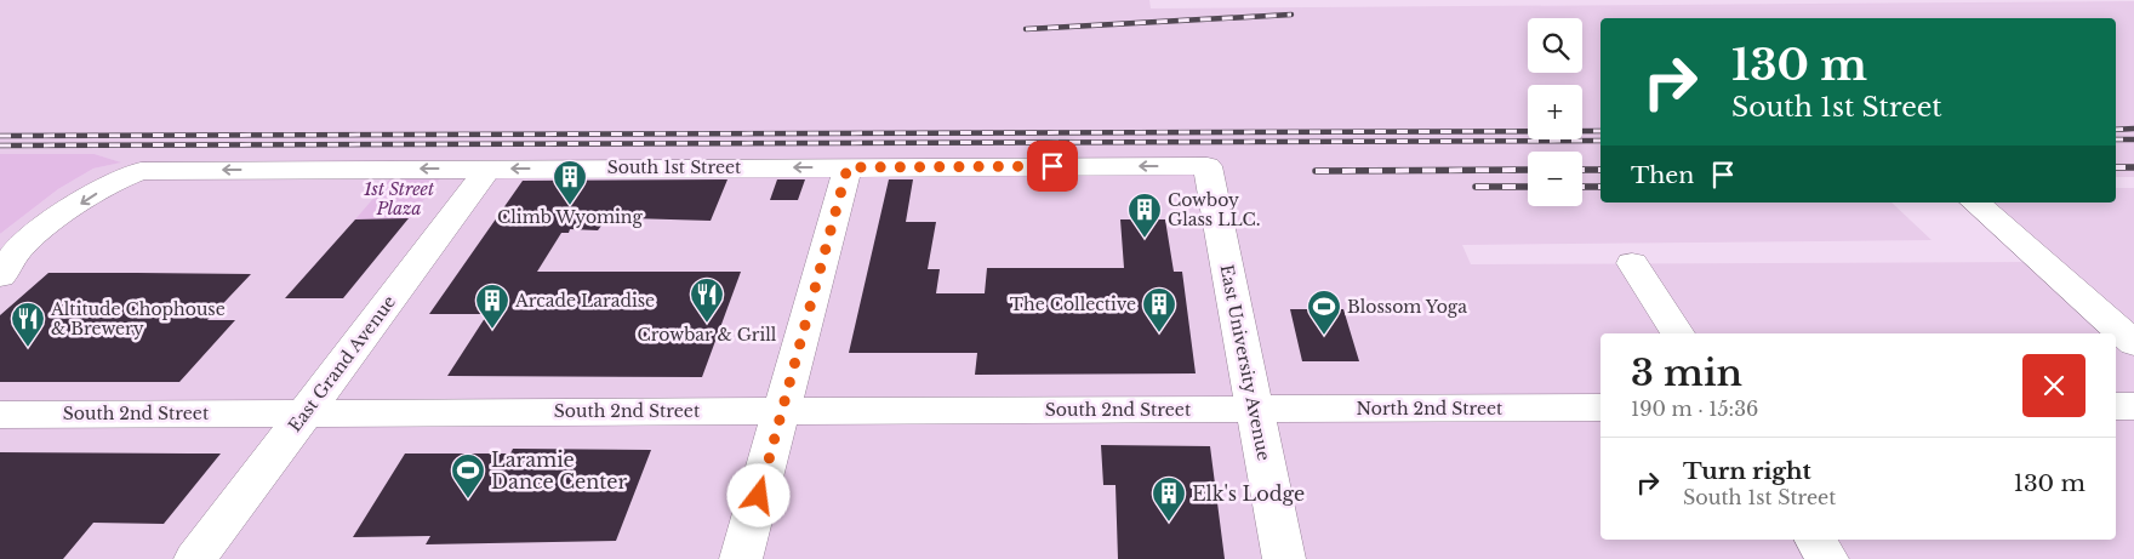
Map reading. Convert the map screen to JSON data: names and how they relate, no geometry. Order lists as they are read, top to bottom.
{
  "streets": {
    "street": [
      "South 1st Street",
      "East University Avenue",
      "East Grand Avenue",
      "North 2nd Street",
      "South 2nd Street"
    ]
  },
  "crossings": [
    ["South 1st Street", "East University Avenue"],
    ["South 1st Street", "East Grand Avenue"],
    ["East University Avenue", "North 2nd Street"],
    ["East University Avenue", "South 2nd Street"],
    ["East Grand Avenue", "South 2nd Street"],
    ["North 2nd Street", "South 2nd Street"]
  ],
  "one_way": ["South 1st Street"],
  "parks": ["1st Street Plaza"],
  "places": {
    "building": [
      "Climb Wyoming",
      "Cowboy Glass LLC.",
      "Arcade Laradise",
      "The Collective",
      "Elk's Lodge"
    ],
    "restaurant": ["Crowbar & Grill", "Altitude Chophouse & Brewery"],
    "sports": ["Blossom Yoga", "Laramie Dance Center"]
  },
  "page": {
    "map_buttons": ["+", "−"],
    "turn": ["130 m", "South 1st Street"],
    "then": "Then",
    "heading": ["3 min", "190 m · 15:36"],
    "list": [
      {
        "name": "Turn right",
        "note": "South 1st Street",
        "value": "130 m"
      }
    ]
  }
}
